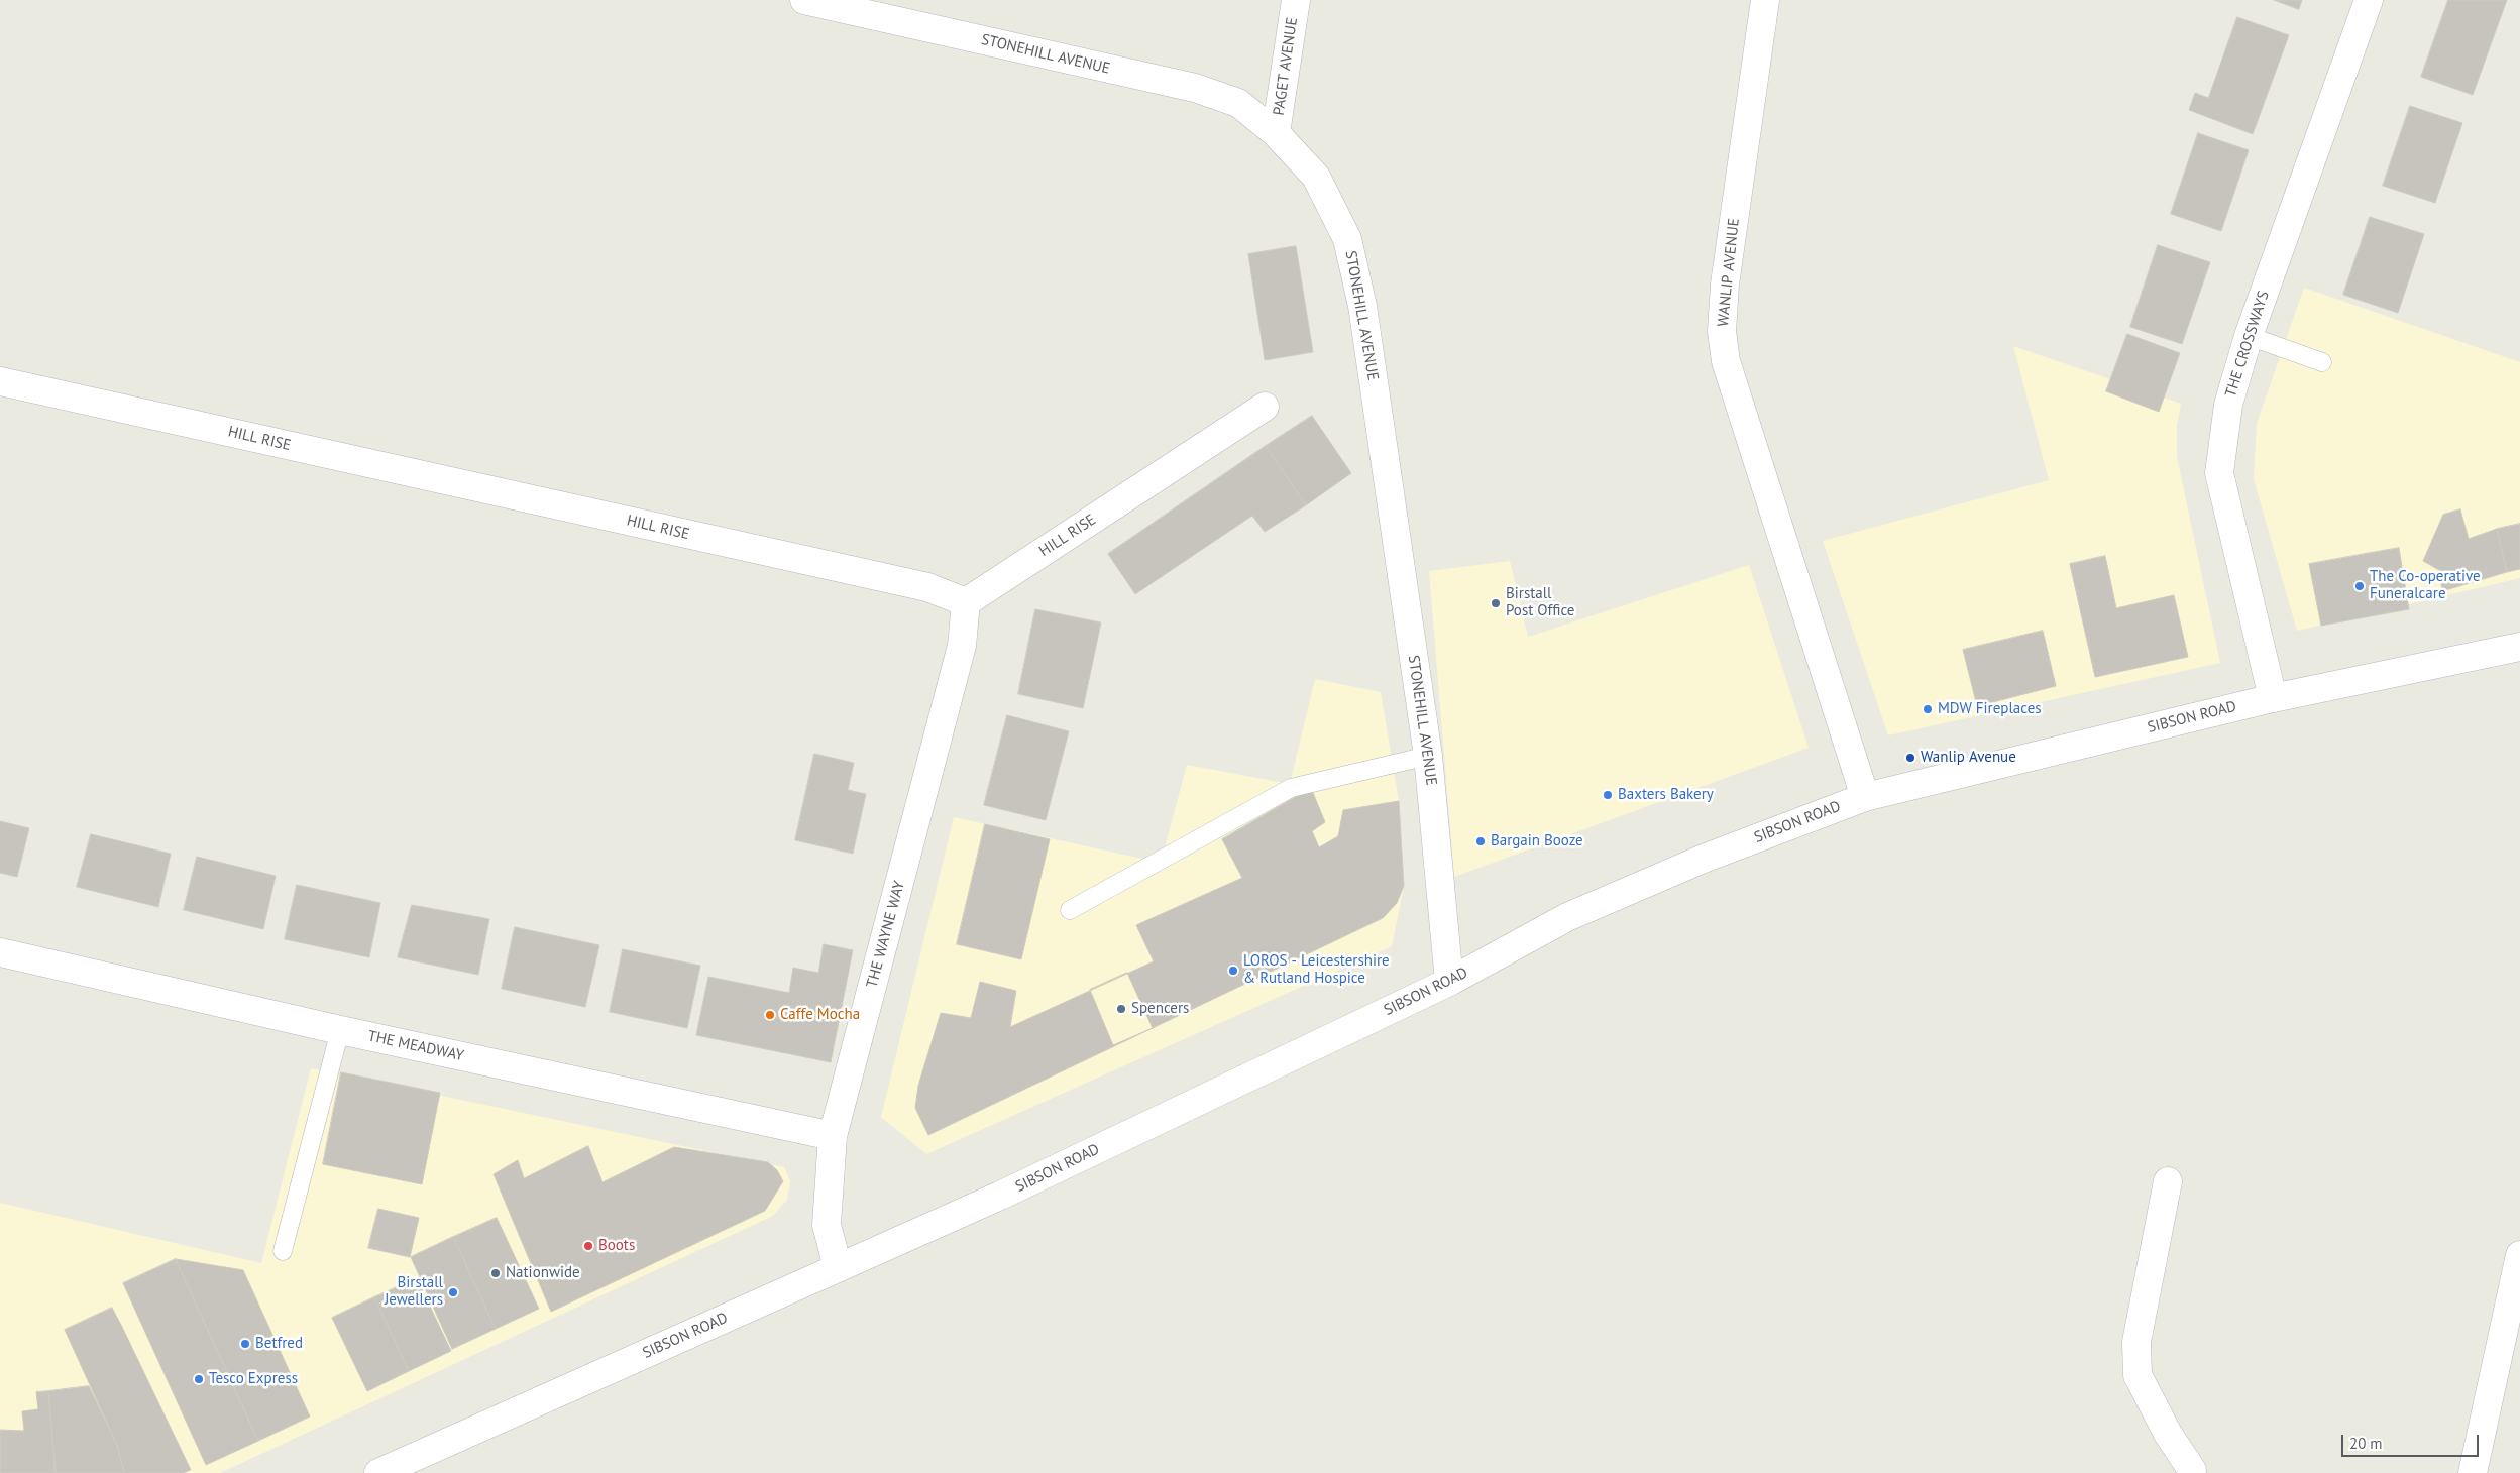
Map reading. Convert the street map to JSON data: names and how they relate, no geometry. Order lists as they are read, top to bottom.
{
  "streets": {
    "street": [
      "STONEHILL AVENUE",
      "PAGET AVENUE",
      "WANLIP AVENUE",
      "THE CROSSWAYS",
      "HILL RISE",
      "SIBSON ROAD",
      "THE WAYNE WAY",
      "THE MEADWAY"
    ]
  },
  "crossings": [
    ["STONEHILL AVENUE", "PAGET AVENUE"],
    ["STONEHILL AVENUE", "SIBSON ROAD"],
    ["WANLIP AVENUE", "SIBSON ROAD"],
    ["THE CROSSWAYS", "SIBSON ROAD"],
    ["HILL RISE", "THE WAYNE WAY"],
    ["SIBSON ROAD", "THE WAYNE WAY"],
    ["THE WAYNE WAY", "THE MEADWAY"]
  ],
  "places": [
    "The Co-operative Funeralcare",
    "Birstall Post Office",
    "MDW Fireplaces",
    "Wanlip Avenue",
    "Baxters Bakery",
    "Bargain Booze",
    "LOROS - Leicestershire & Rutland Hospice",
    "Spencers",
    "Caffe Mocha",
    "Boots",
    "Nationwide",
    "Birstall Jewellers",
    "Betfred",
    "Tesco Express"
  ],
  "scale_bar": "20 m"
}
